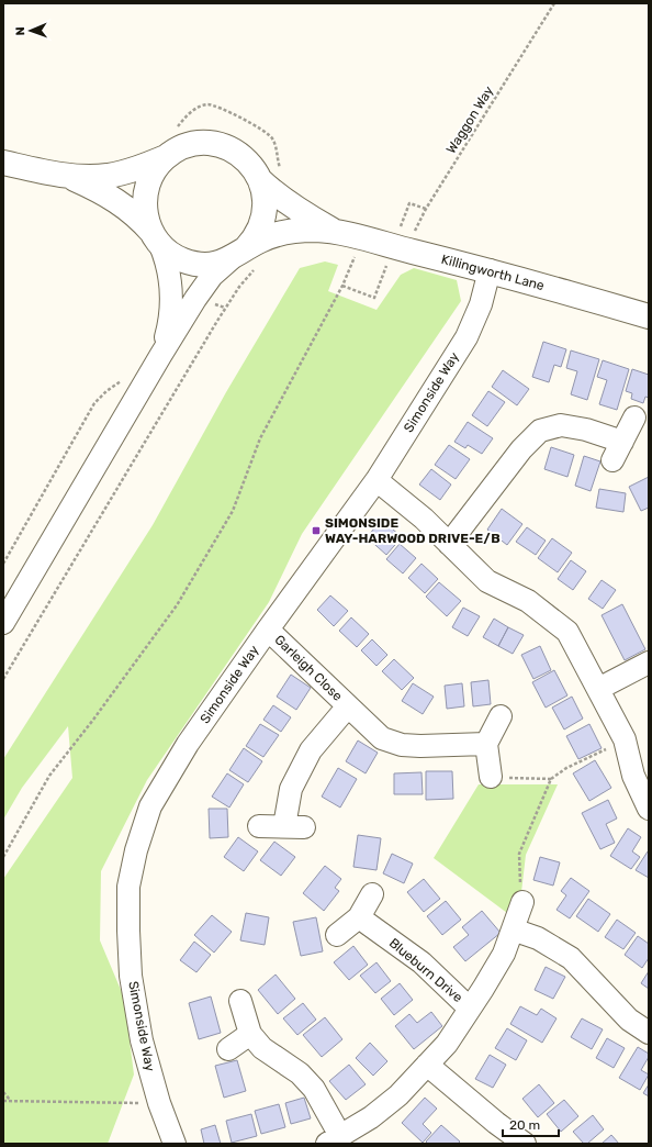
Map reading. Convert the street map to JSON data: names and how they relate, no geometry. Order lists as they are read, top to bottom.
{
  "streets": {
    "main road": ["Killingworth Lane"],
    "street": ["Simonside Way", "Garleigh Close", "Blueburn Drive"],
    "path": ["Waggon Way"]
  },
  "crossings": [
    ["Waggon Way", "Killingworth Lane"],
    ["Killingworth Lane", "Simonside Way"],
    ["Simonside Way", "Garleigh Close"]
  ],
  "places": {
    "transit": ["SIMONSIDE WAY-HARWOOD DRIVE-E/B"]
  },
  "scale_bar": "20 m",
  "north": "left"
}
